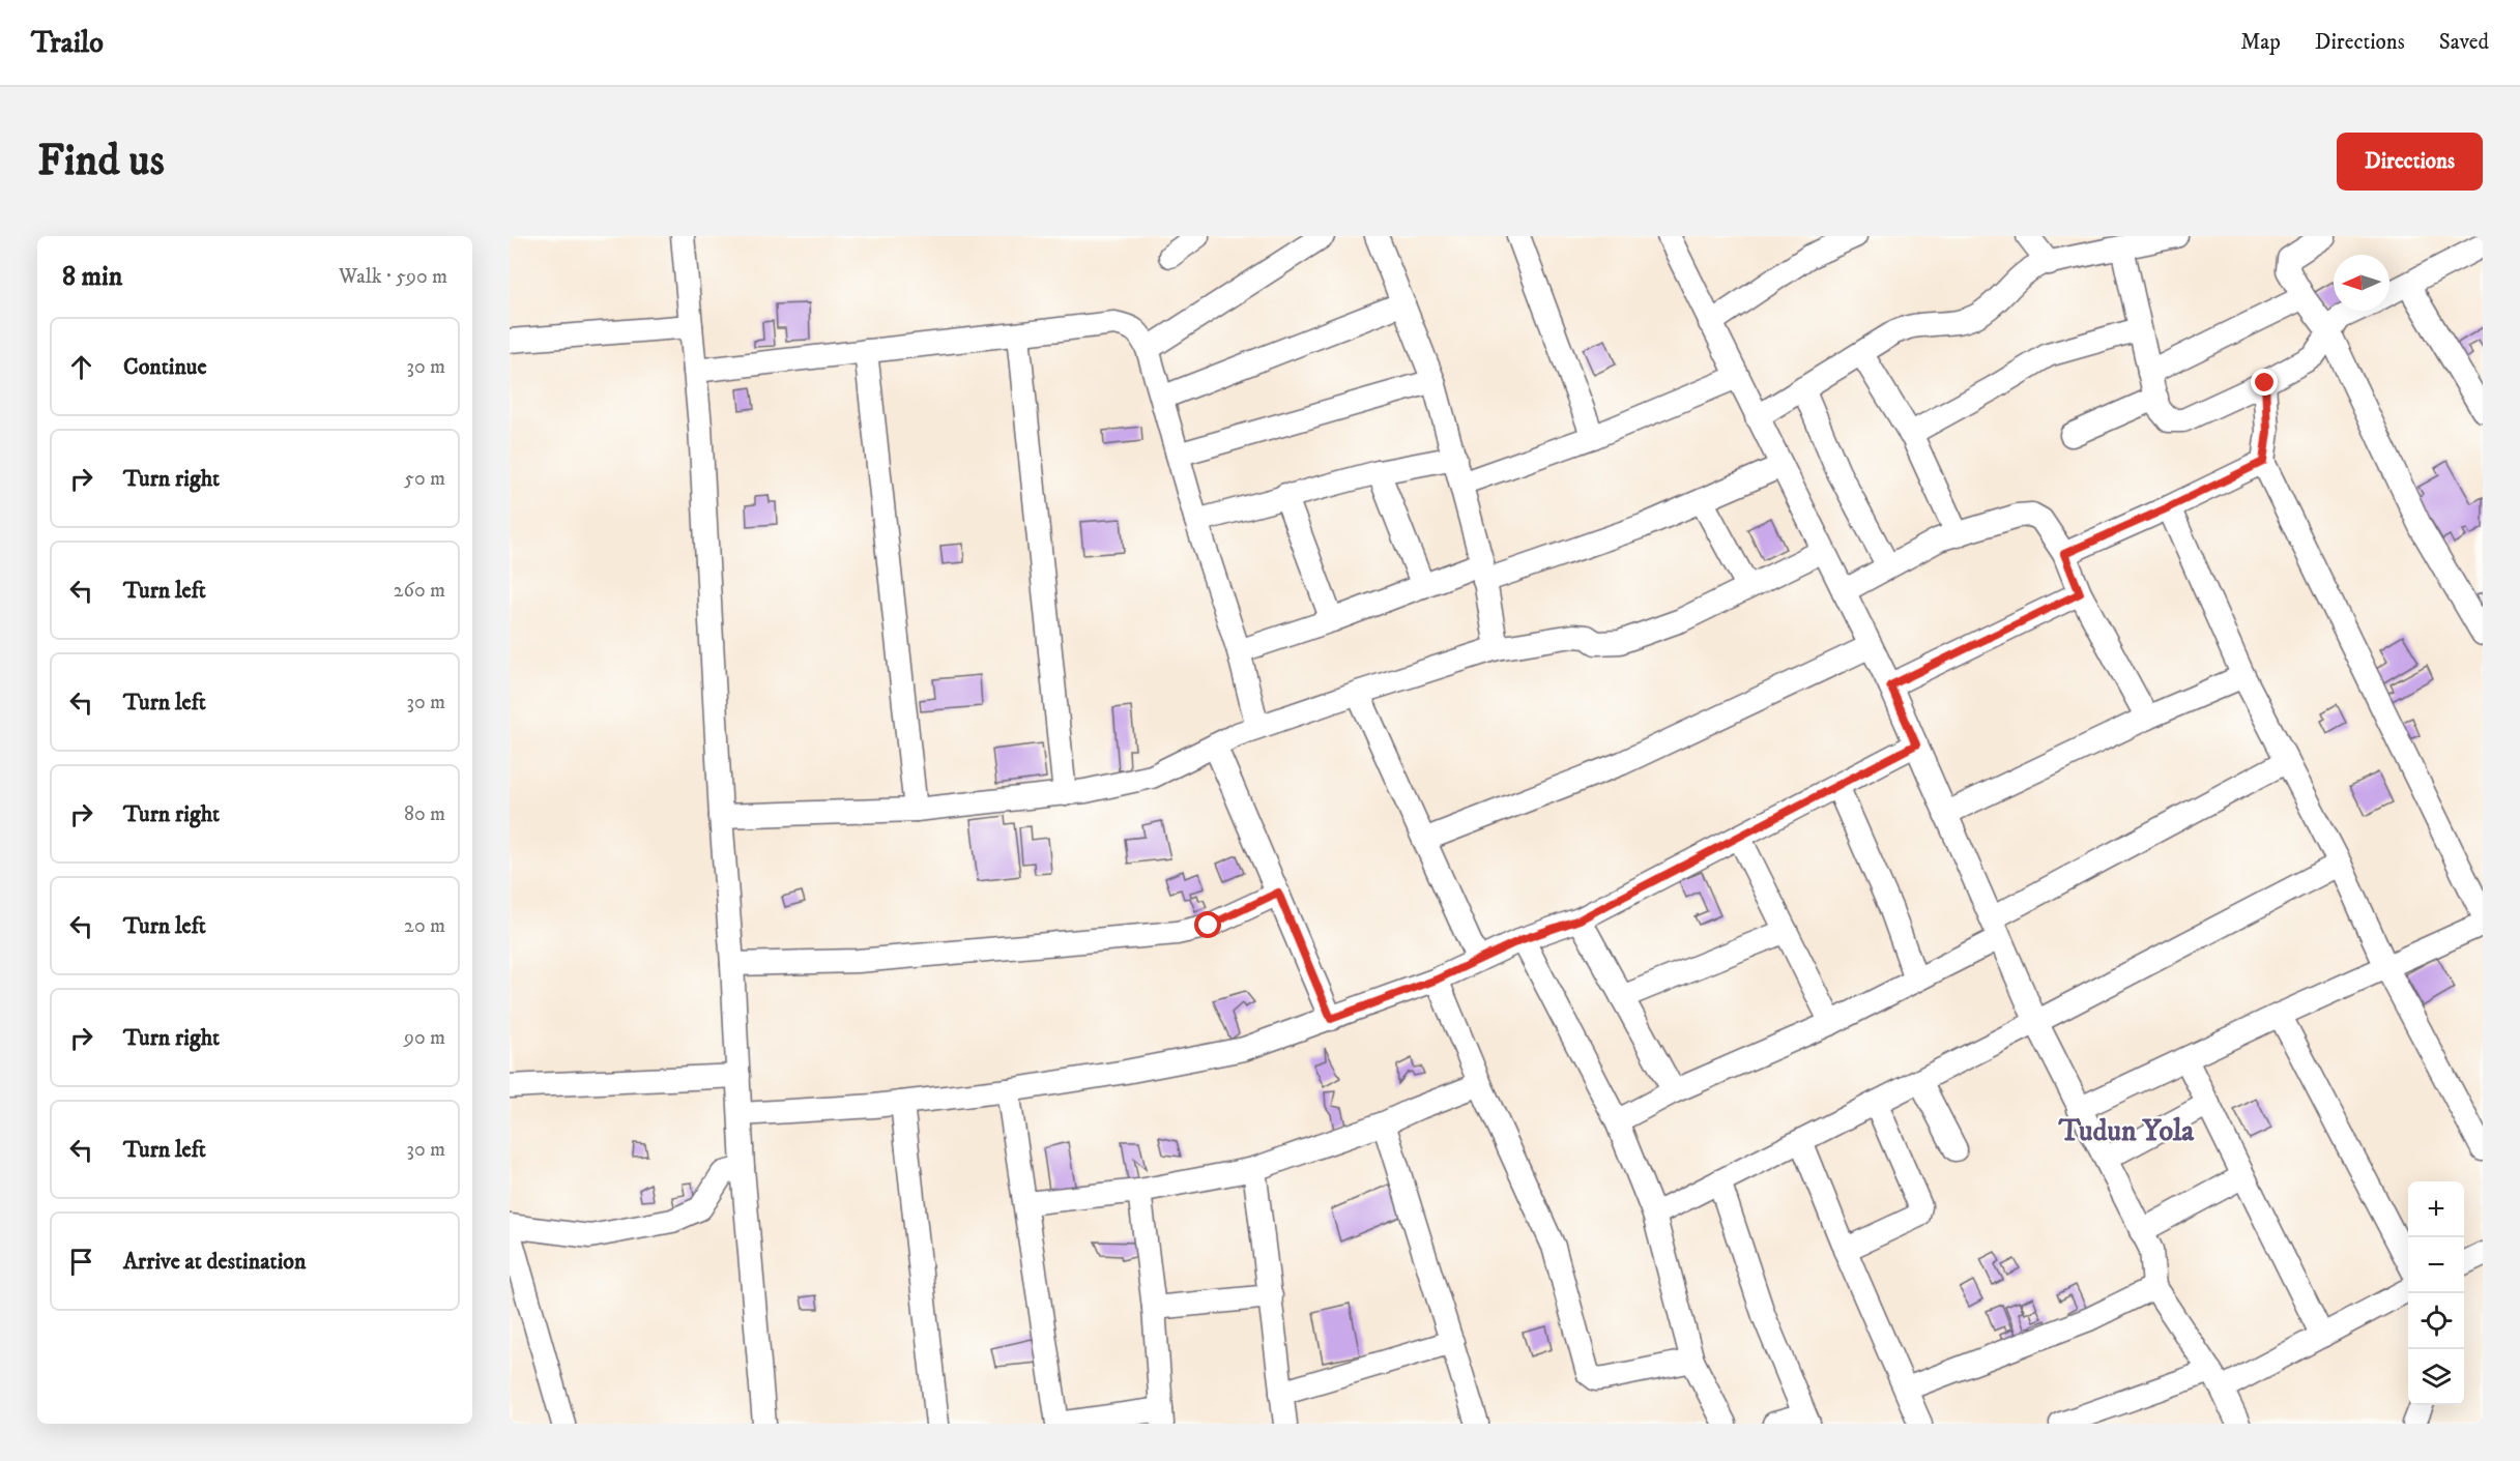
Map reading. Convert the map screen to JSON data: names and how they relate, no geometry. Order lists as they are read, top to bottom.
{
  "districts": ["Tudun Yola"],
  "north": "left",
  "page": {
    "header": "Trailo",
    "nav": ["Map", "Directions", "Saved"],
    "buttons": "Directions",
    "title": "Find us",
    "heading": ["8 min", "Walk · 590 m"],
    "list": [
      ["Continue", "30 m"],
      ["Turn right", "50 m"],
      ["Turn left", "260 m"],
      ["Turn left", "30 m"],
      ["Turn right", "80 m"],
      ["Turn left", "20 m"],
      ["Turn right", "90 m"],
      ["Turn left", "30 m"],
      "Arrive at destination"
    ],
    "map_buttons": ["+", "−"]
  }
}
